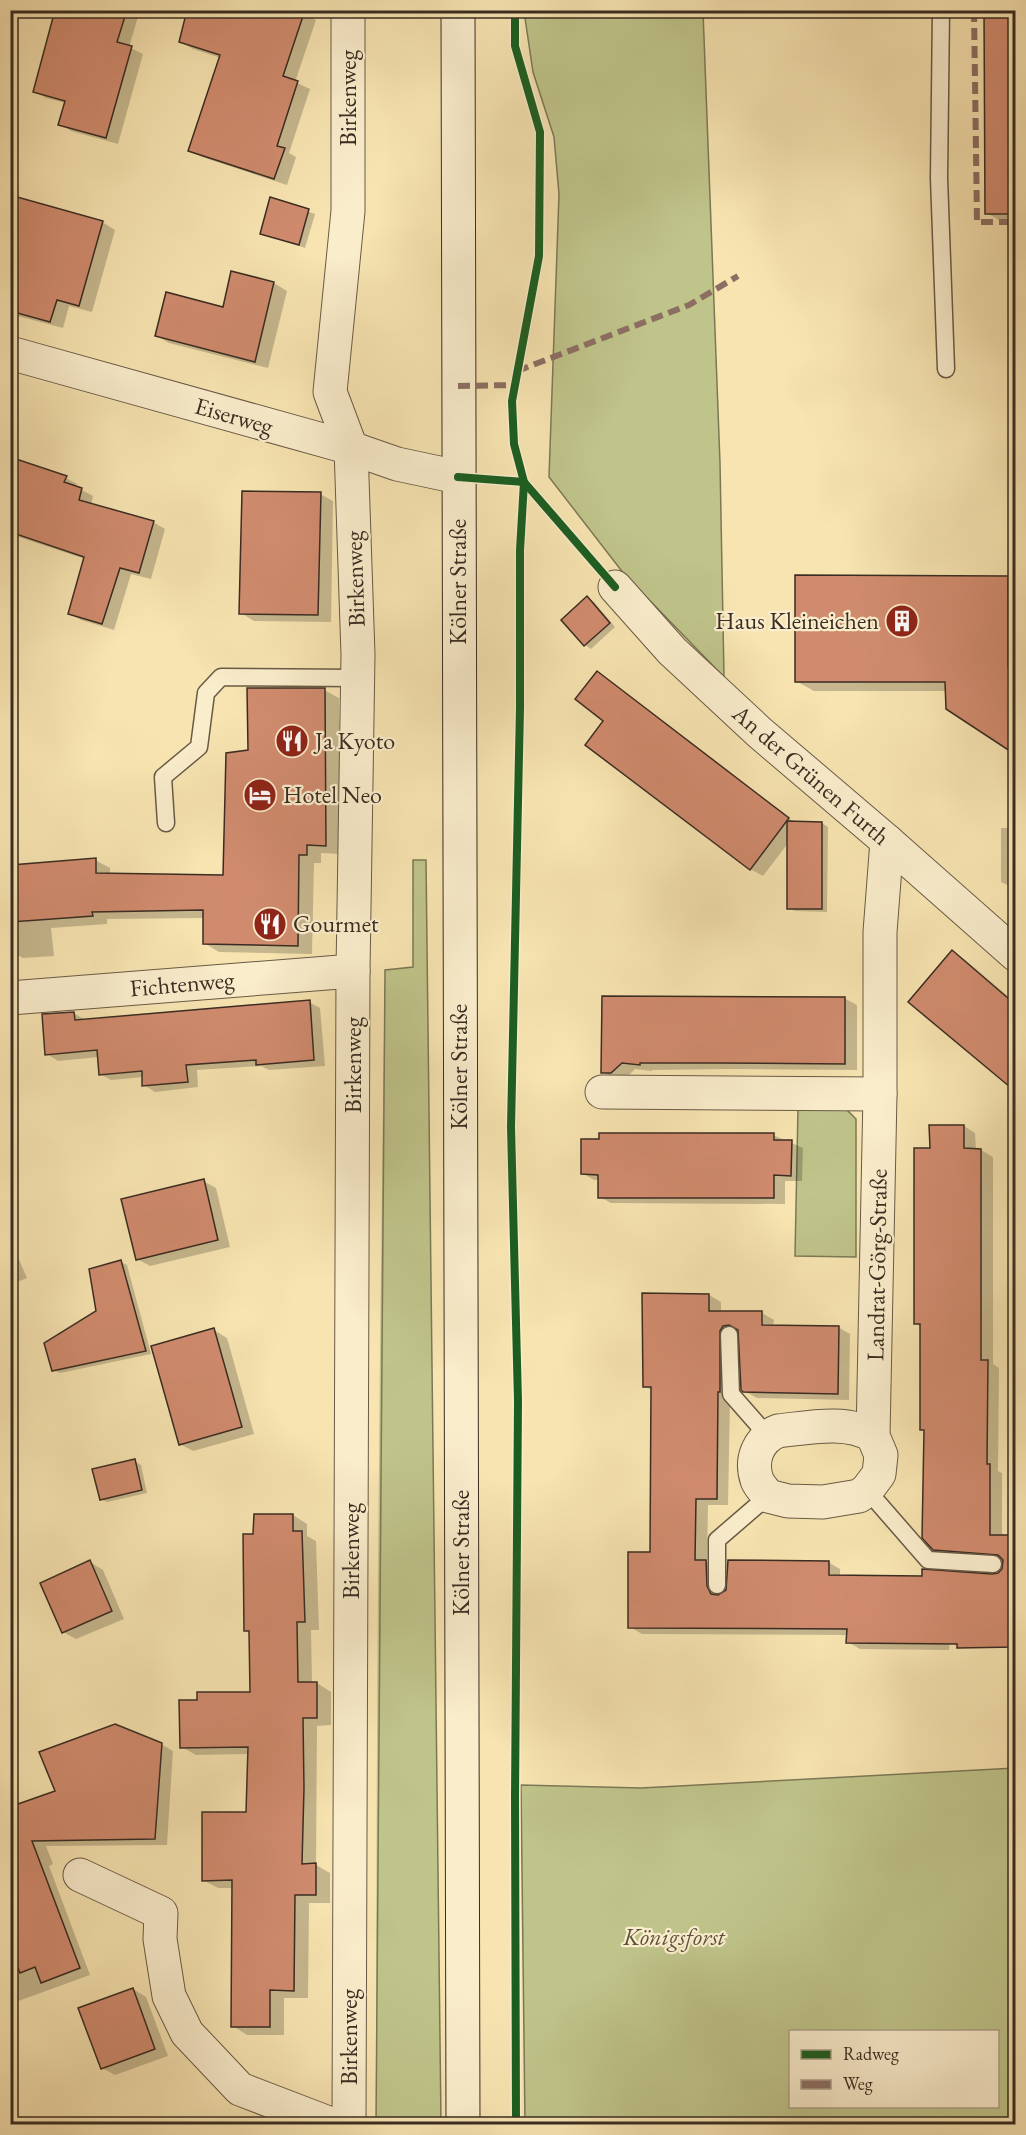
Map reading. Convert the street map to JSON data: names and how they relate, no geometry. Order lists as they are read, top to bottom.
{
  "streets": {
    "street": [
      "Birkenweg",
      "Eiserweg",
      "Kölner Straße",
      "An der Grünen Furth",
      "Fichtenweg",
      "Landrat-Görg-Straße"
    ]
  },
  "crossings": [
    ["Birkenweg", "Eiserweg"],
    ["Birkenweg", "Fichtenweg"],
    ["Eiserweg", "Kölner Straße"],
    ["An der Grünen Furth", "Landrat-Görg-Straße"]
  ],
  "parks": ["Königsforst"],
  "places": {
    "building": ["Haus Kleineichen"],
    "restaurant": ["Ja Kyoto", "Gourmet"],
    "hotel": ["Hotel Neo"]
  },
  "legend": ["Radweg", "Weg"]
}
